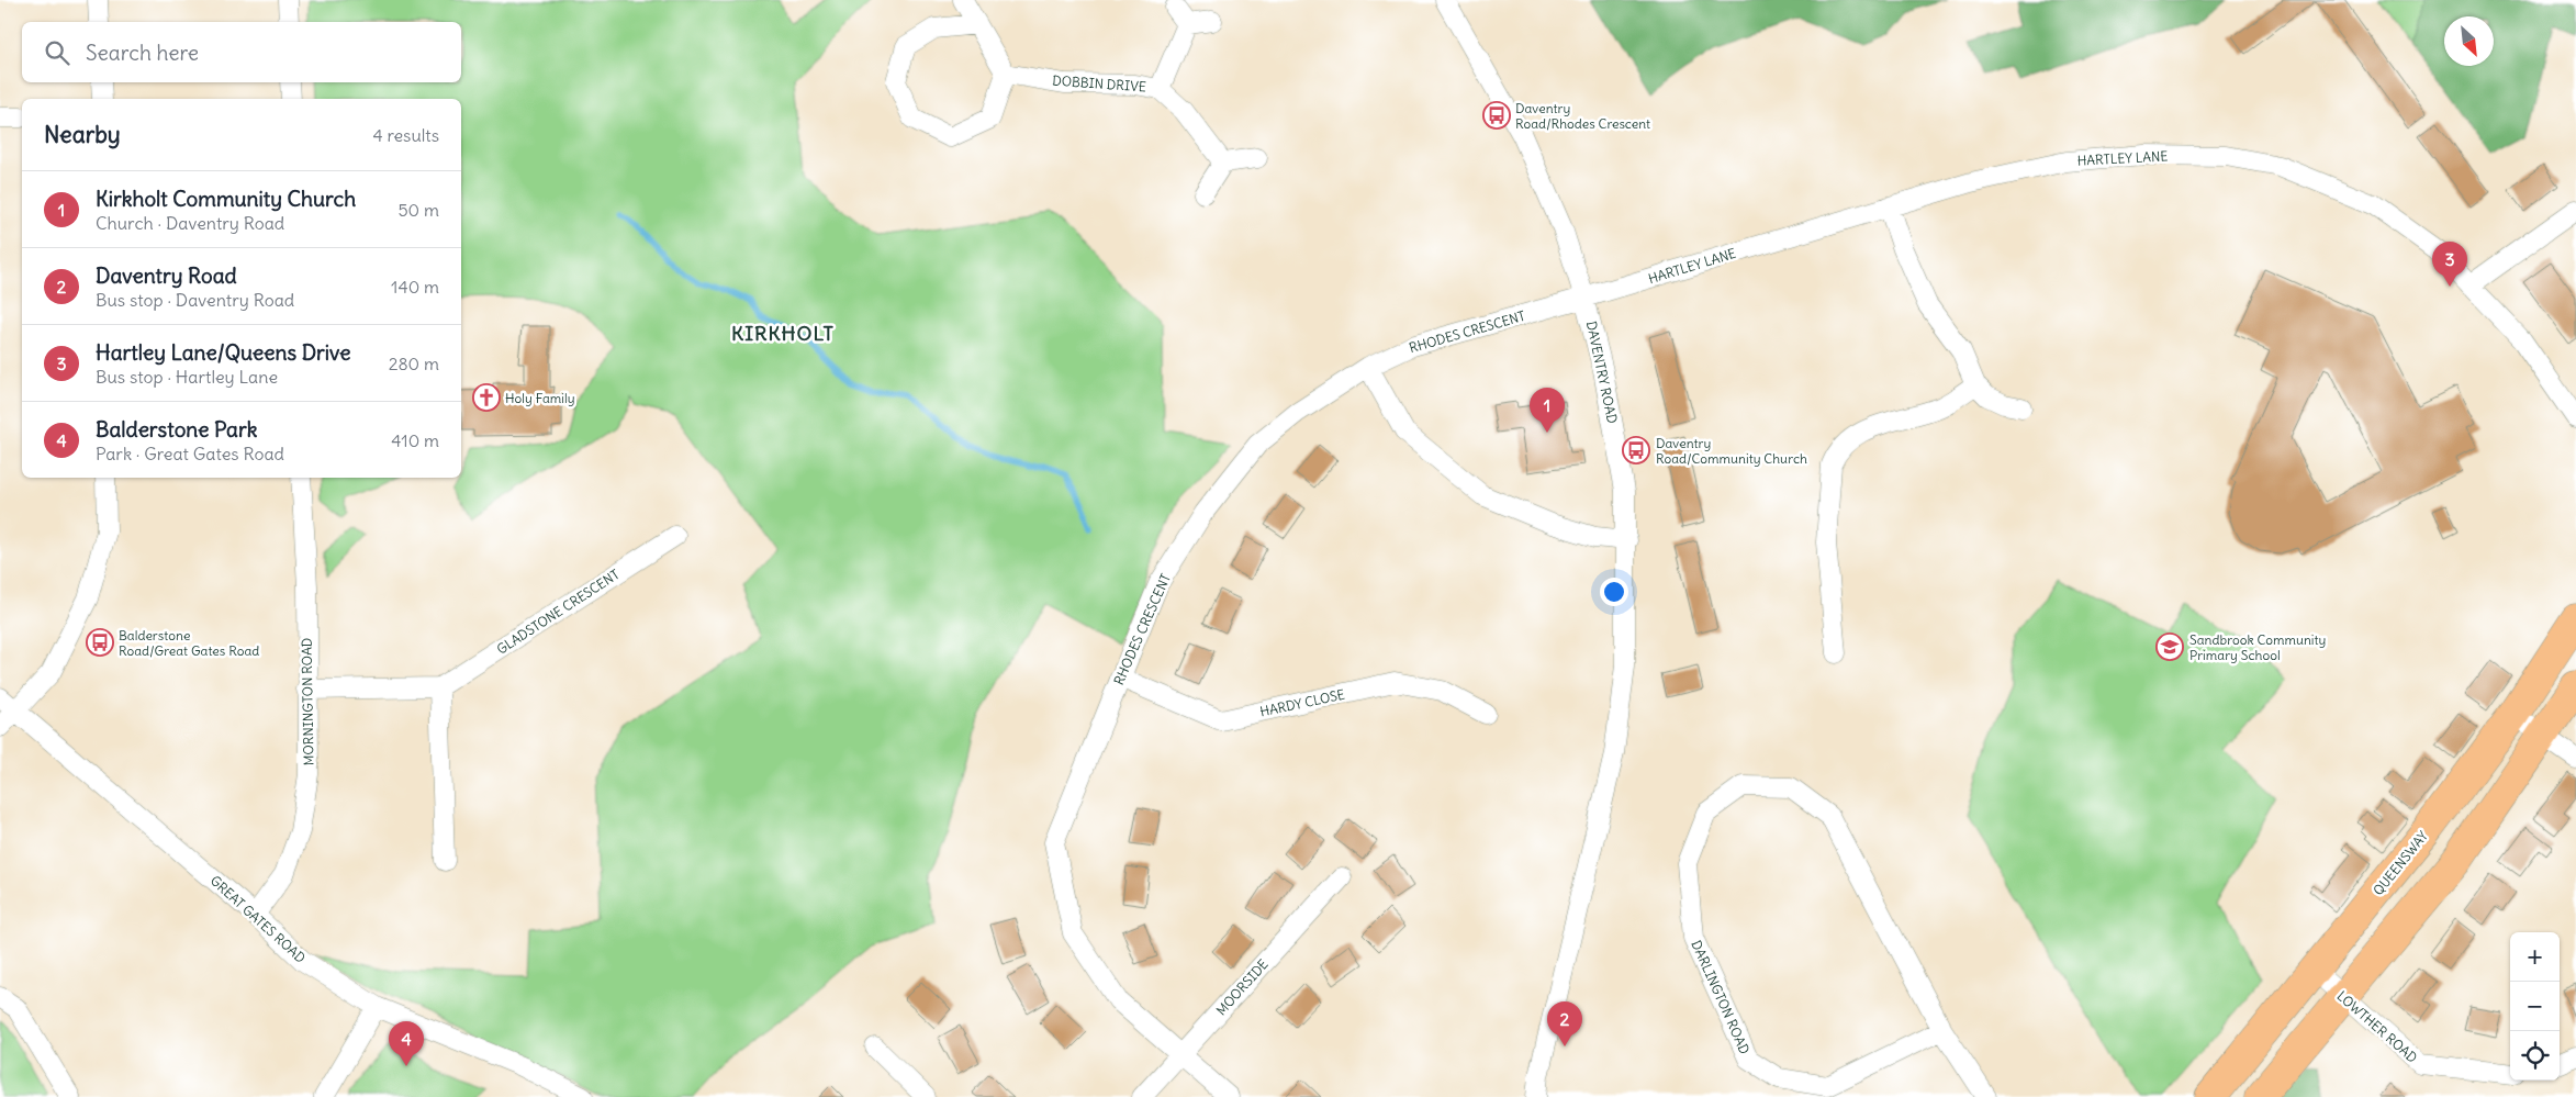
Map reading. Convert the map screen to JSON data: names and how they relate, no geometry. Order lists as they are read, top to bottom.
{
  "streets": {
    "highway": ["QUEENSWAY"],
    "street": [
      "DOBBIN DRIVE",
      "HARTLEY LANE",
      "RHODES CRESCENT",
      "DAVENTRY ROAD",
      "GLADSTONE CRESCENT",
      "MORNINGTON ROAD",
      "HARDY CLOSE",
      "GREAT GATES ROAD",
      "MOORSIDE",
      "DARLINGTON ROAD",
      "LOWTHER ROAD"
    ]
  },
  "crossings": [
    ["HARTLEY LANE", "RHODES CRESCENT"],
    ["HARTLEY LANE", "DAVENTRY ROAD"],
    ["RHODES CRESCENT", "DAVENTRY ROAD"],
    ["RHODES CRESCENT", "HARDY CLOSE"],
    ["RHODES CRESCENT", "MOORSIDE"],
    ["MORNINGTON ROAD", "GREAT GATES ROAD"],
    ["QUEENSWAY", "LOWTHER ROAD"]
  ],
  "districts": ["KIRKHOLT"],
  "places": {
    "bus stop": ["Daventry Road/Rhodes Crescent", "Daventry Road/Community Church", "Balderstone Road/Great Gates Road"],
    "church": ["Holy Family"],
    "school or university": ["Sandbrook Community Primary School"]
  },
  "north": "bottom right",
  "page": {
    "search": "Search here",
    "heading": ["Nearby", "4 results"],
    "list": [
      {
        "mark": "1",
        "name": "Kirkholt Community Church",
        "note": "Church · Daventry Road",
        "value": "50 m"
      },
      {
        "mark": "2",
        "name": "Daventry Road",
        "note": "Bus stop · Daventry Road",
        "value": "140 m"
      },
      {
        "mark": "3",
        "name": "Hartley Lane/Queens Drive",
        "note": "Bus stop · Hartley Lane",
        "value": "280 m"
      },
      {
        "mark": "4",
        "name": "Balderstone Park",
        "note": "Park · Great Gates Road",
        "value": "410 m"
      }
    ],
    "pins": [
      "3",
      "1",
      "2",
      "4"
    ],
    "map_buttons": ["+", "−"]
  }
}
